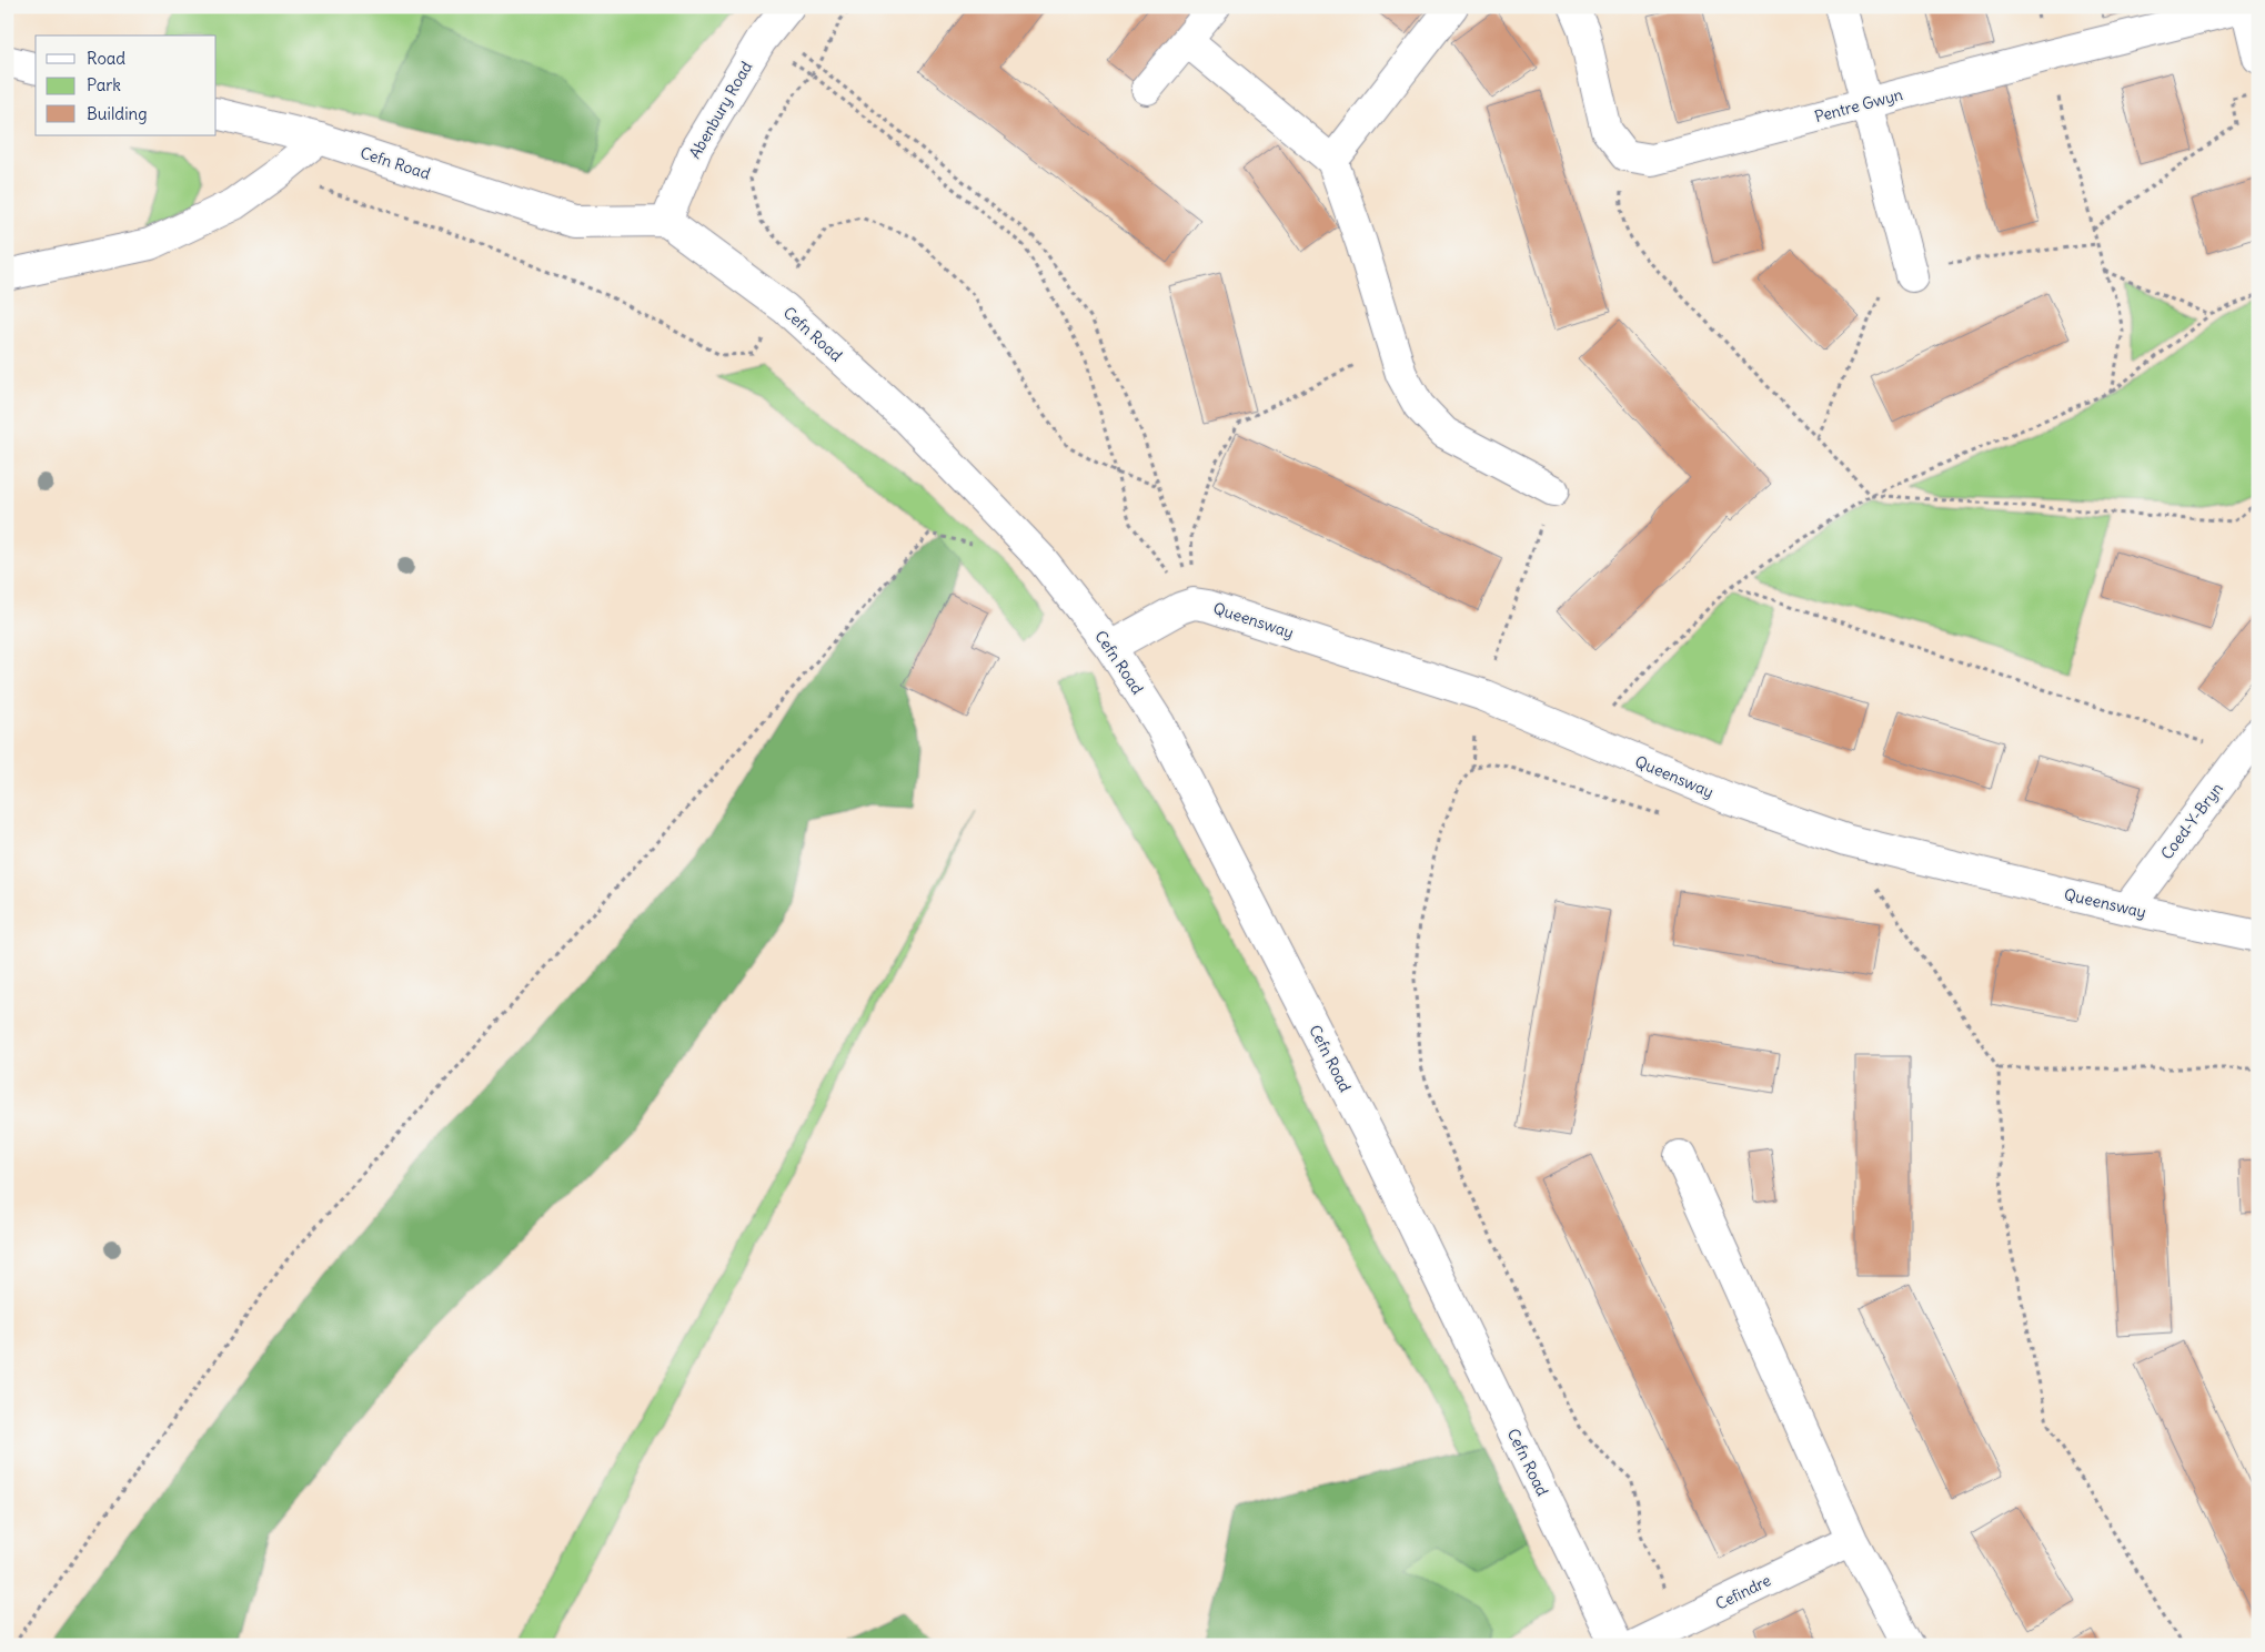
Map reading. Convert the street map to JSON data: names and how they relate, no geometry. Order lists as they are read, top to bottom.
{
  "streets": {
    "street": [
      "Pentre Gwyn",
      "Abenbury Road",
      "Cefn Road",
      "Queensway",
      "Coed-Y-Bryn",
      "Cefindre"
    ]
  },
  "crossings": [
    ["Abenbury Road", "Cefn Road"],
    ["Cefn Road", "Queensway"],
    ["Queensway", "Coed-Y-Bryn"]
  ],
  "legend": ["Road", "Park", "Building"]
}
